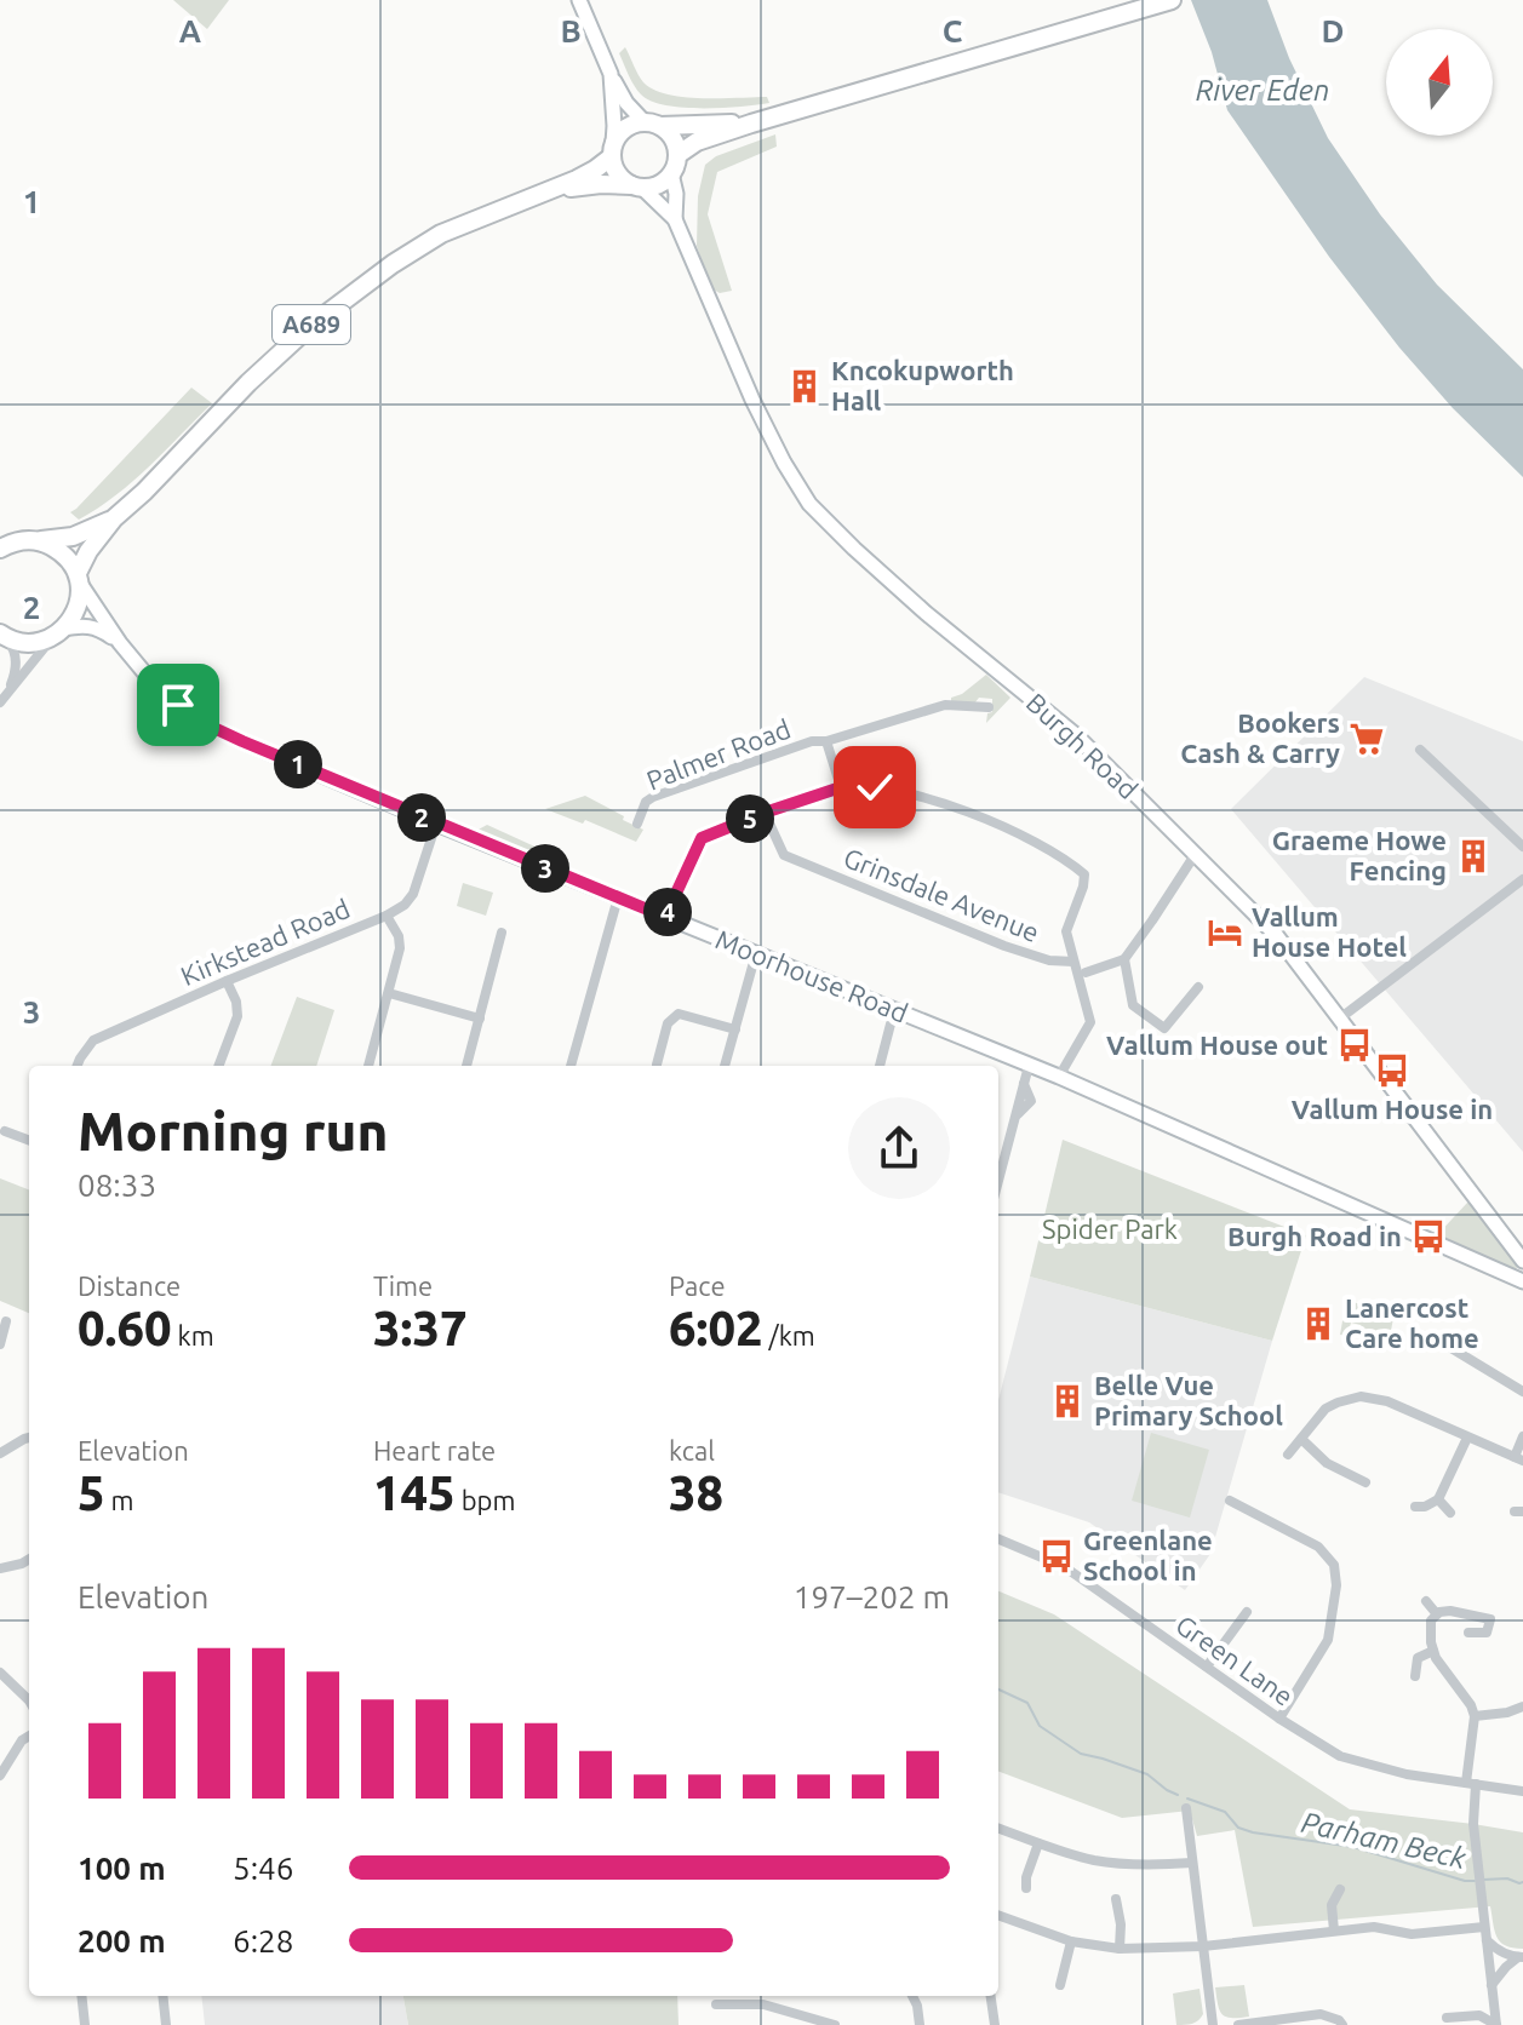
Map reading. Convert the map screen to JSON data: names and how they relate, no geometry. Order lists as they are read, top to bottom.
{
  "streets": {
    "highway": ["A689"],
    "main road": ["Burgh Road", "Moorhouse Road"],
    "street": [
      "Palmer Road",
      "Grinsdale Avenue",
      "Kirkstead Road",
      "Green Lane"
    ]
  },
  "crossings": [
    ["A689", "Burgh Road"],
    ["A689", "Moorhouse Road"],
    ["Burgh Road", "Moorhouse Road"],
    ["Kirkstead Road", "Moorhouse Road"]
  ],
  "water": ["River Eden", "Parham Beck"],
  "parks": ["Spider Park"],
  "places": {
    "building": [
      "Kncokupworth Hall",
      "Graeme Howe Fencing",
      "Lanercost Care home",
      "Belle Vue Primary School"
    ],
    "supermarket": ["Bookers Cash & Carry"],
    "hotel": ["Vallum House Hotel"],
    "bus stop": [
      "Vallum House out",
      "Vallum House in",
      "Burgh Road in",
      "Greenlane School in"
    ]
  },
  "north": "top",
  "page": {
    "pins": [
      "1",
      "2",
      "5",
      "3",
      "4"
    ],
    "heading": ["Morning run", "08:33"],
    "stats": [
      ["Distance", "0.60 km"],
      ["Time", "3:37"],
      ["Pace", "6:02 /km"],
      ["Elevation", "5 m"],
      ["Heart rate", "145 bpm"],
      ["kcal", "38"]
    ],
    "chart": ["Elevation", "197–202 m"],
    "list": [
      {
        "name": "100 m",
        "note": "5:46"
      },
      {
        "name": "200 m",
        "note": "6:28"
      }
    ]
  },
  "grid": {
    "columns": [
      "A",
      "B",
      "C",
      "D"
    ],
    "rows": ["1", "2", "3"]
  }
}
